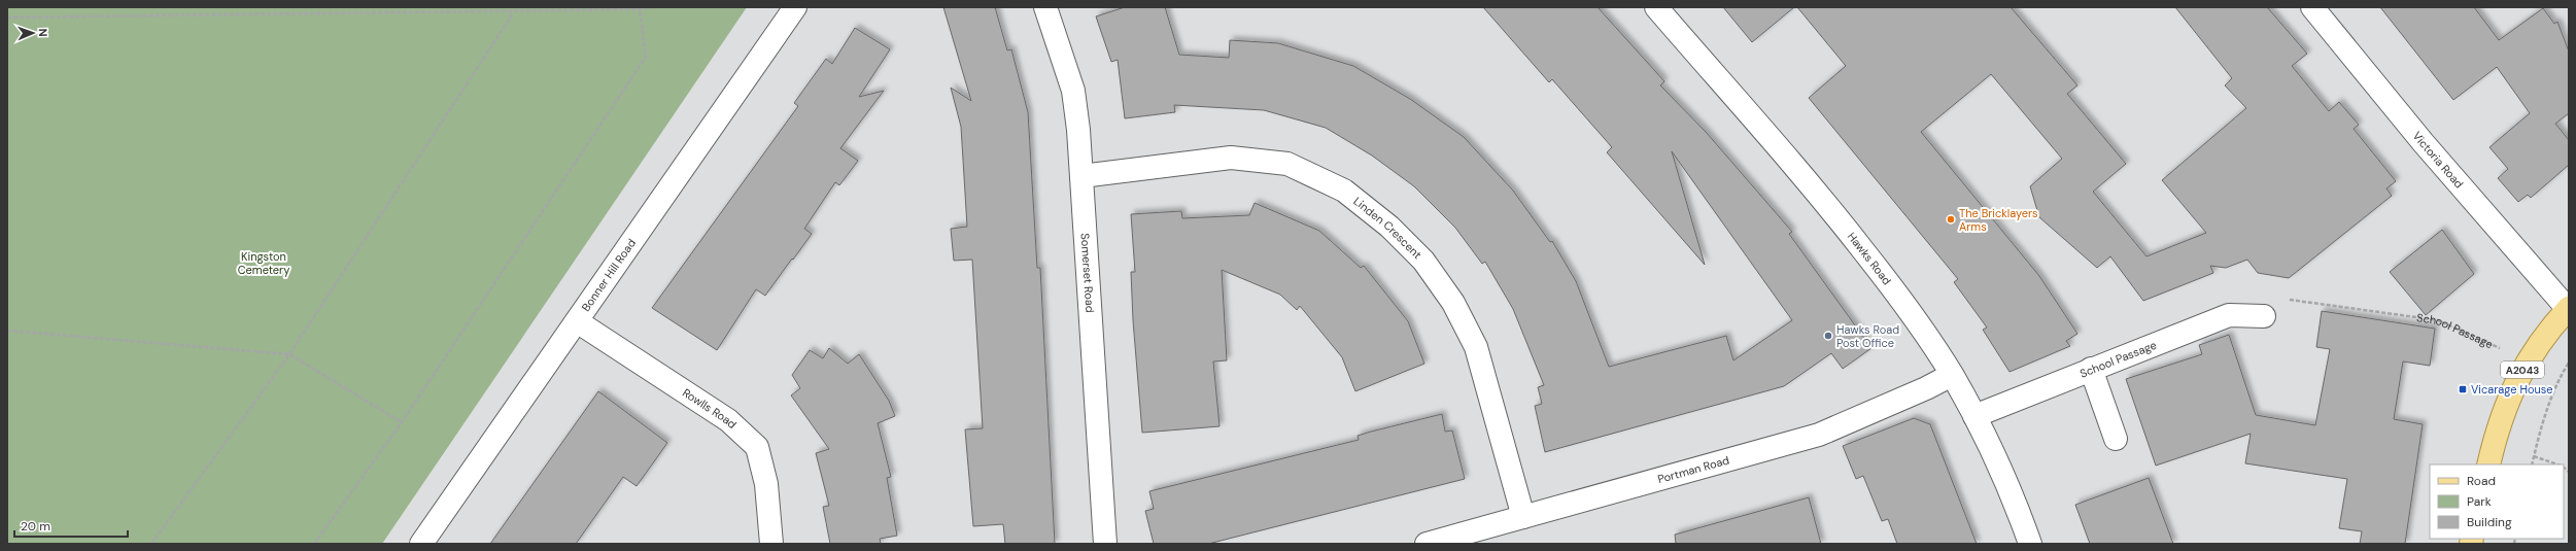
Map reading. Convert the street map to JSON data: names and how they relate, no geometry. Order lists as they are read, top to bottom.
{
  "streets": {
    "main road": ["A2043"],
    "street": [
      "Victoria Road",
      "Linden Crescent",
      "Hawks Road",
      "Somerset Road",
      "Bonner Hill Road",
      "School Passage",
      "Rowlls Road",
      "Portman Road"
    ]
  },
  "crossings": [
    ["Victoria Road", "A2043"],
    ["Linden Crescent", "Somerset Road"],
    ["Linden Crescent", "Portman Road"],
    ["Hawks Road", "School Passage"],
    ["Hawks Road", "Portman Road"],
    ["Bonner Hill Road", "Rowlls Road"],
    ["School Passage", "A2043"]
  ],
  "parks": ["Kingston Cemetery"],
  "places": {
    "other": ["The Bricklayers Arms", "Hawks Road Post Office"],
    "transit": ["Vicarage House"]
  },
  "legend": ["Road", "Park", "Building"],
  "scale_bar": "20 m",
  "north": "right"
}
